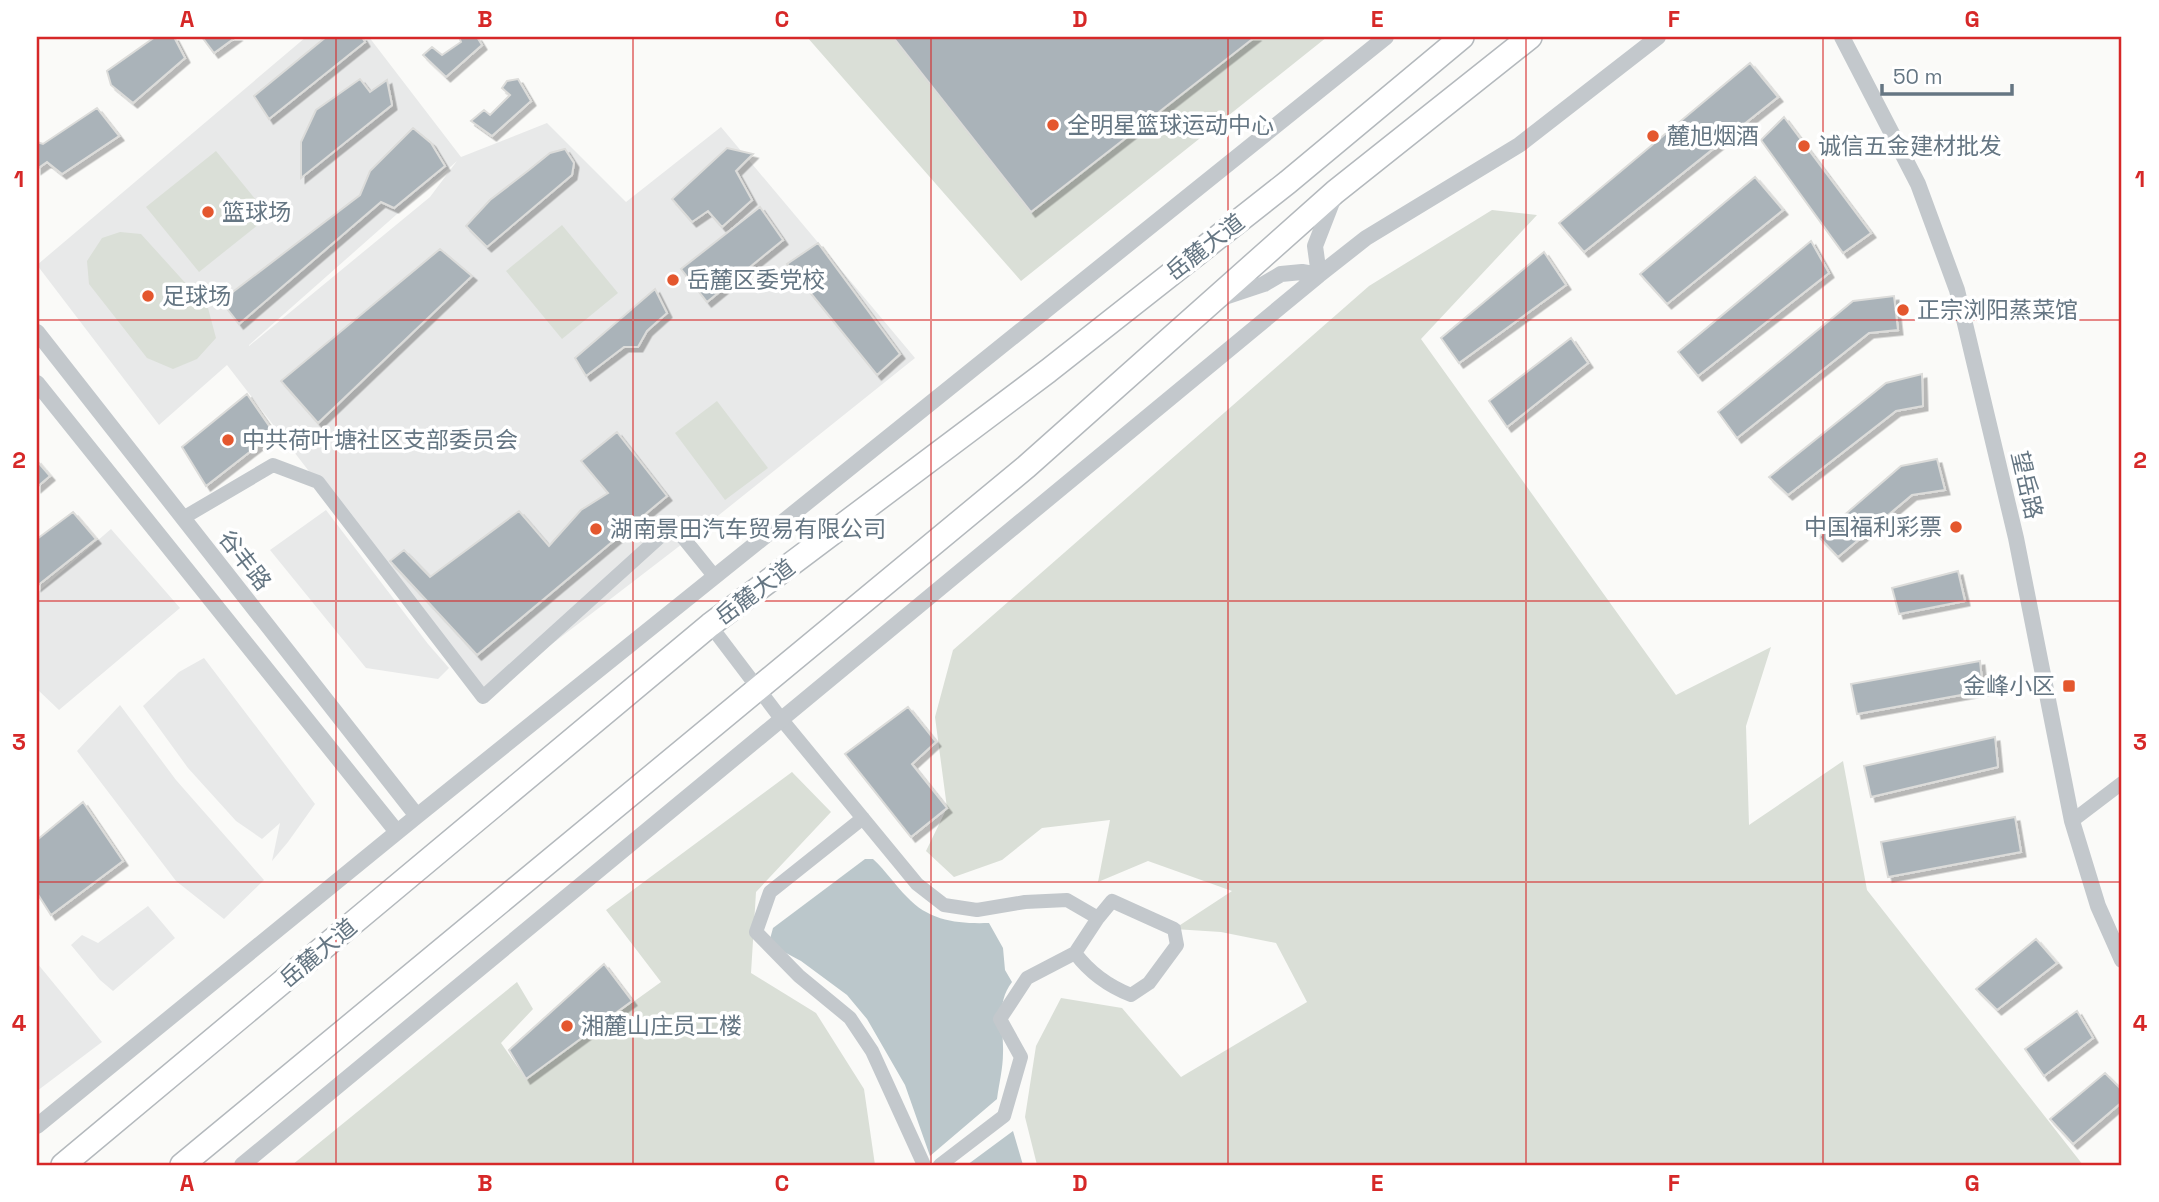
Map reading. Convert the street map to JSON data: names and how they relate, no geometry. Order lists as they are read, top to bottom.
{
  "streets": {
    "highway": ["岳麓大道"],
    "street": ["望岳路", "谷丰路"]
  },
  "places": {
    "other": [
      "全明星篮球运动中心",
      "麓旭烟酒",
      "诚信五金建材批发",
      "篮球场",
      "岳麓区委党校",
      "足球场",
      "正宗浏阳蒸菜馆",
      "中共荷叶塘社区支部委员会",
      "中国福利彩票",
      "湖南景田汽车贸易有限公司",
      "湘麓山庄员工楼"
    ],
    "transit": ["金峰小区"]
  },
  "scale_bar": "50 m",
  "grid": {
    "columns": [
      "A",
      "B",
      "C",
      "D",
      "E",
      "F",
      "G"
    ],
    "rows": [
      "1",
      "2",
      "3",
      "4"
    ]
  }
}
